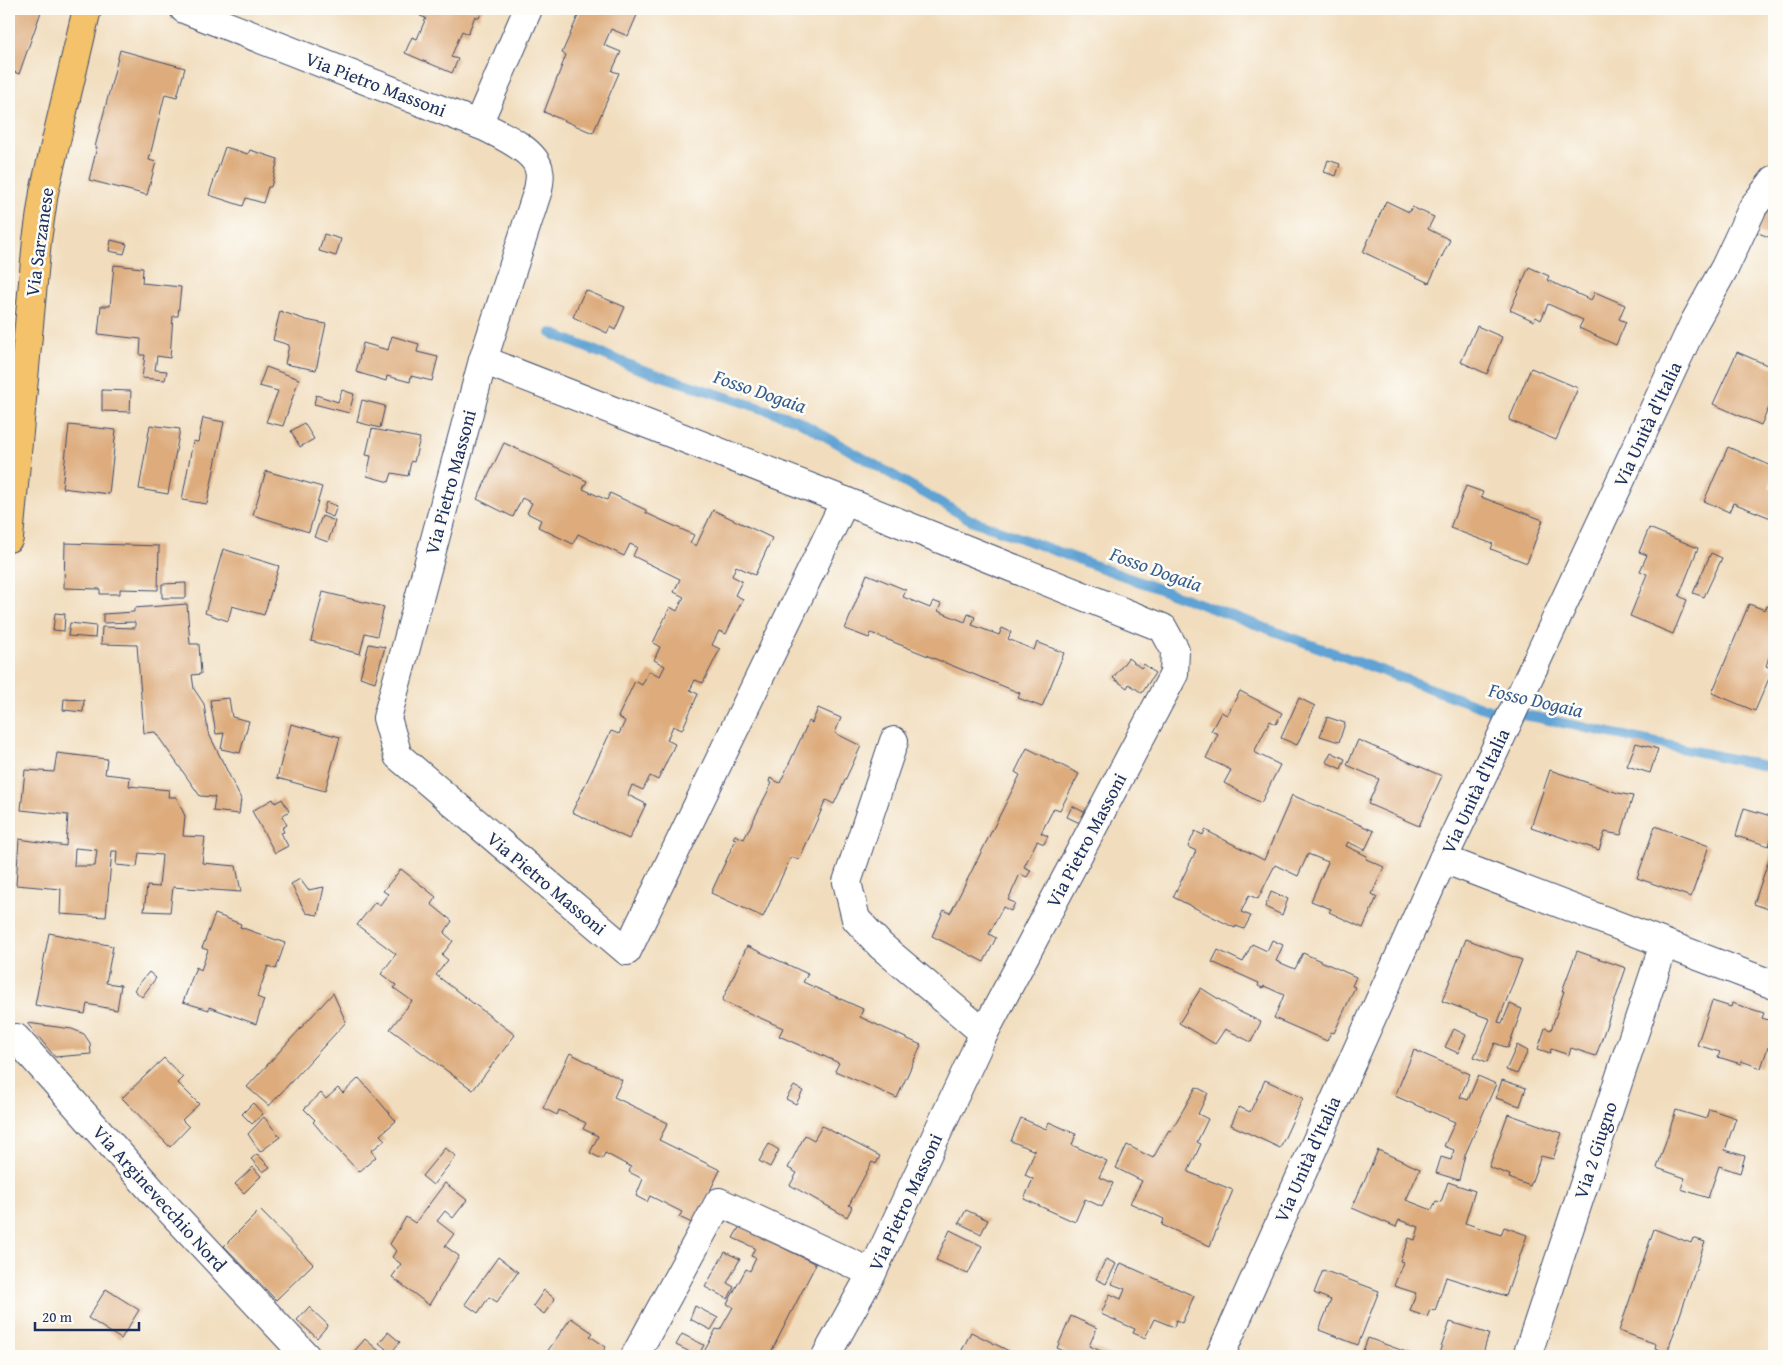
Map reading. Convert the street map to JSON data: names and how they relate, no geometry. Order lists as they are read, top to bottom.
{
  "streets": {
    "main road": ["Via Sarzanese"],
    "street": [
      "Via Pietro Massoni",
      "Via Unità d'Italia",
      "Via 2 Giugno",
      "Via Arginevecchio Nord"
    ]
  },
  "water": ["Fosso Dogaia"],
  "scale_bar": "20 m"
}
